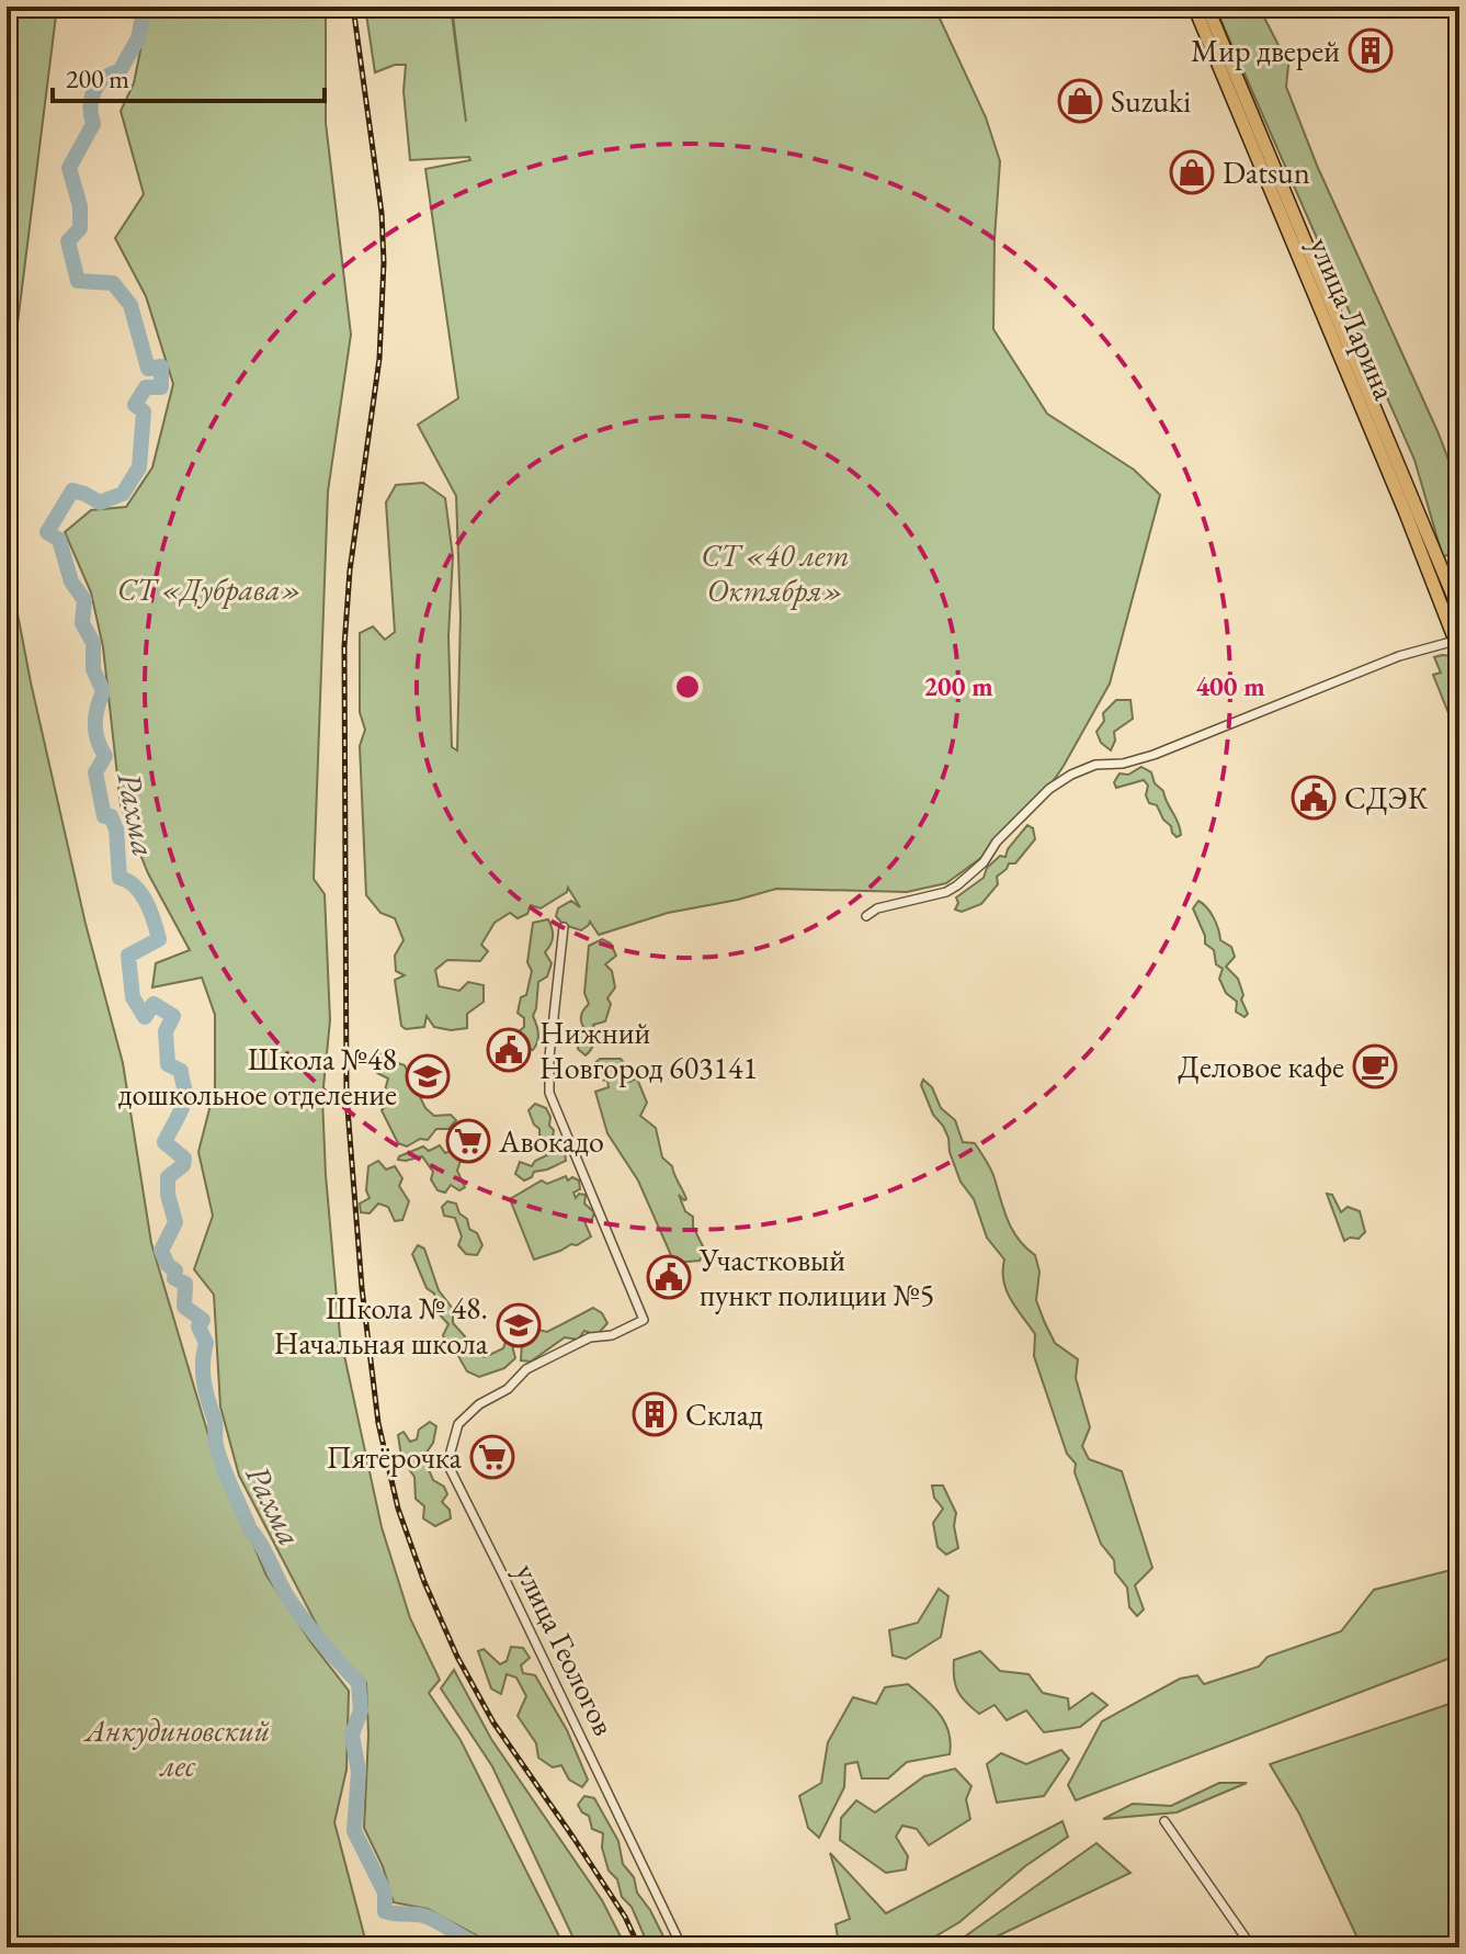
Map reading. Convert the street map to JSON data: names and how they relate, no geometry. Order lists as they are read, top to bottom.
{
  "streets": {
    "main road": ["улица Ларина"],
    "street": ["улица Геологов"]
  },
  "water": ["Рахма"],
  "parks": ["СТ «40 лет Октября»", "СТ «Дубрава»", "Анкудиновский лес"],
  "places": {
    "building": ["Мир дверей", "Склад"],
    "shop": ["Suzuki", "Datsun"],
    "public building": ["СДЭК", "Нижний Новгород 603141", "Участковый пункт полиции №5"],
    "cafe": ["Деловое кафе"],
    "school or university": ["Школа №48 дошкольное отделение", "Школа № 48. Начальная школа"],
    "supermarket": ["Авокадо", "Пятёрочка"]
  },
  "scale_bar": "200 m",
  "rings": ["200 m", "400 m"]
}
